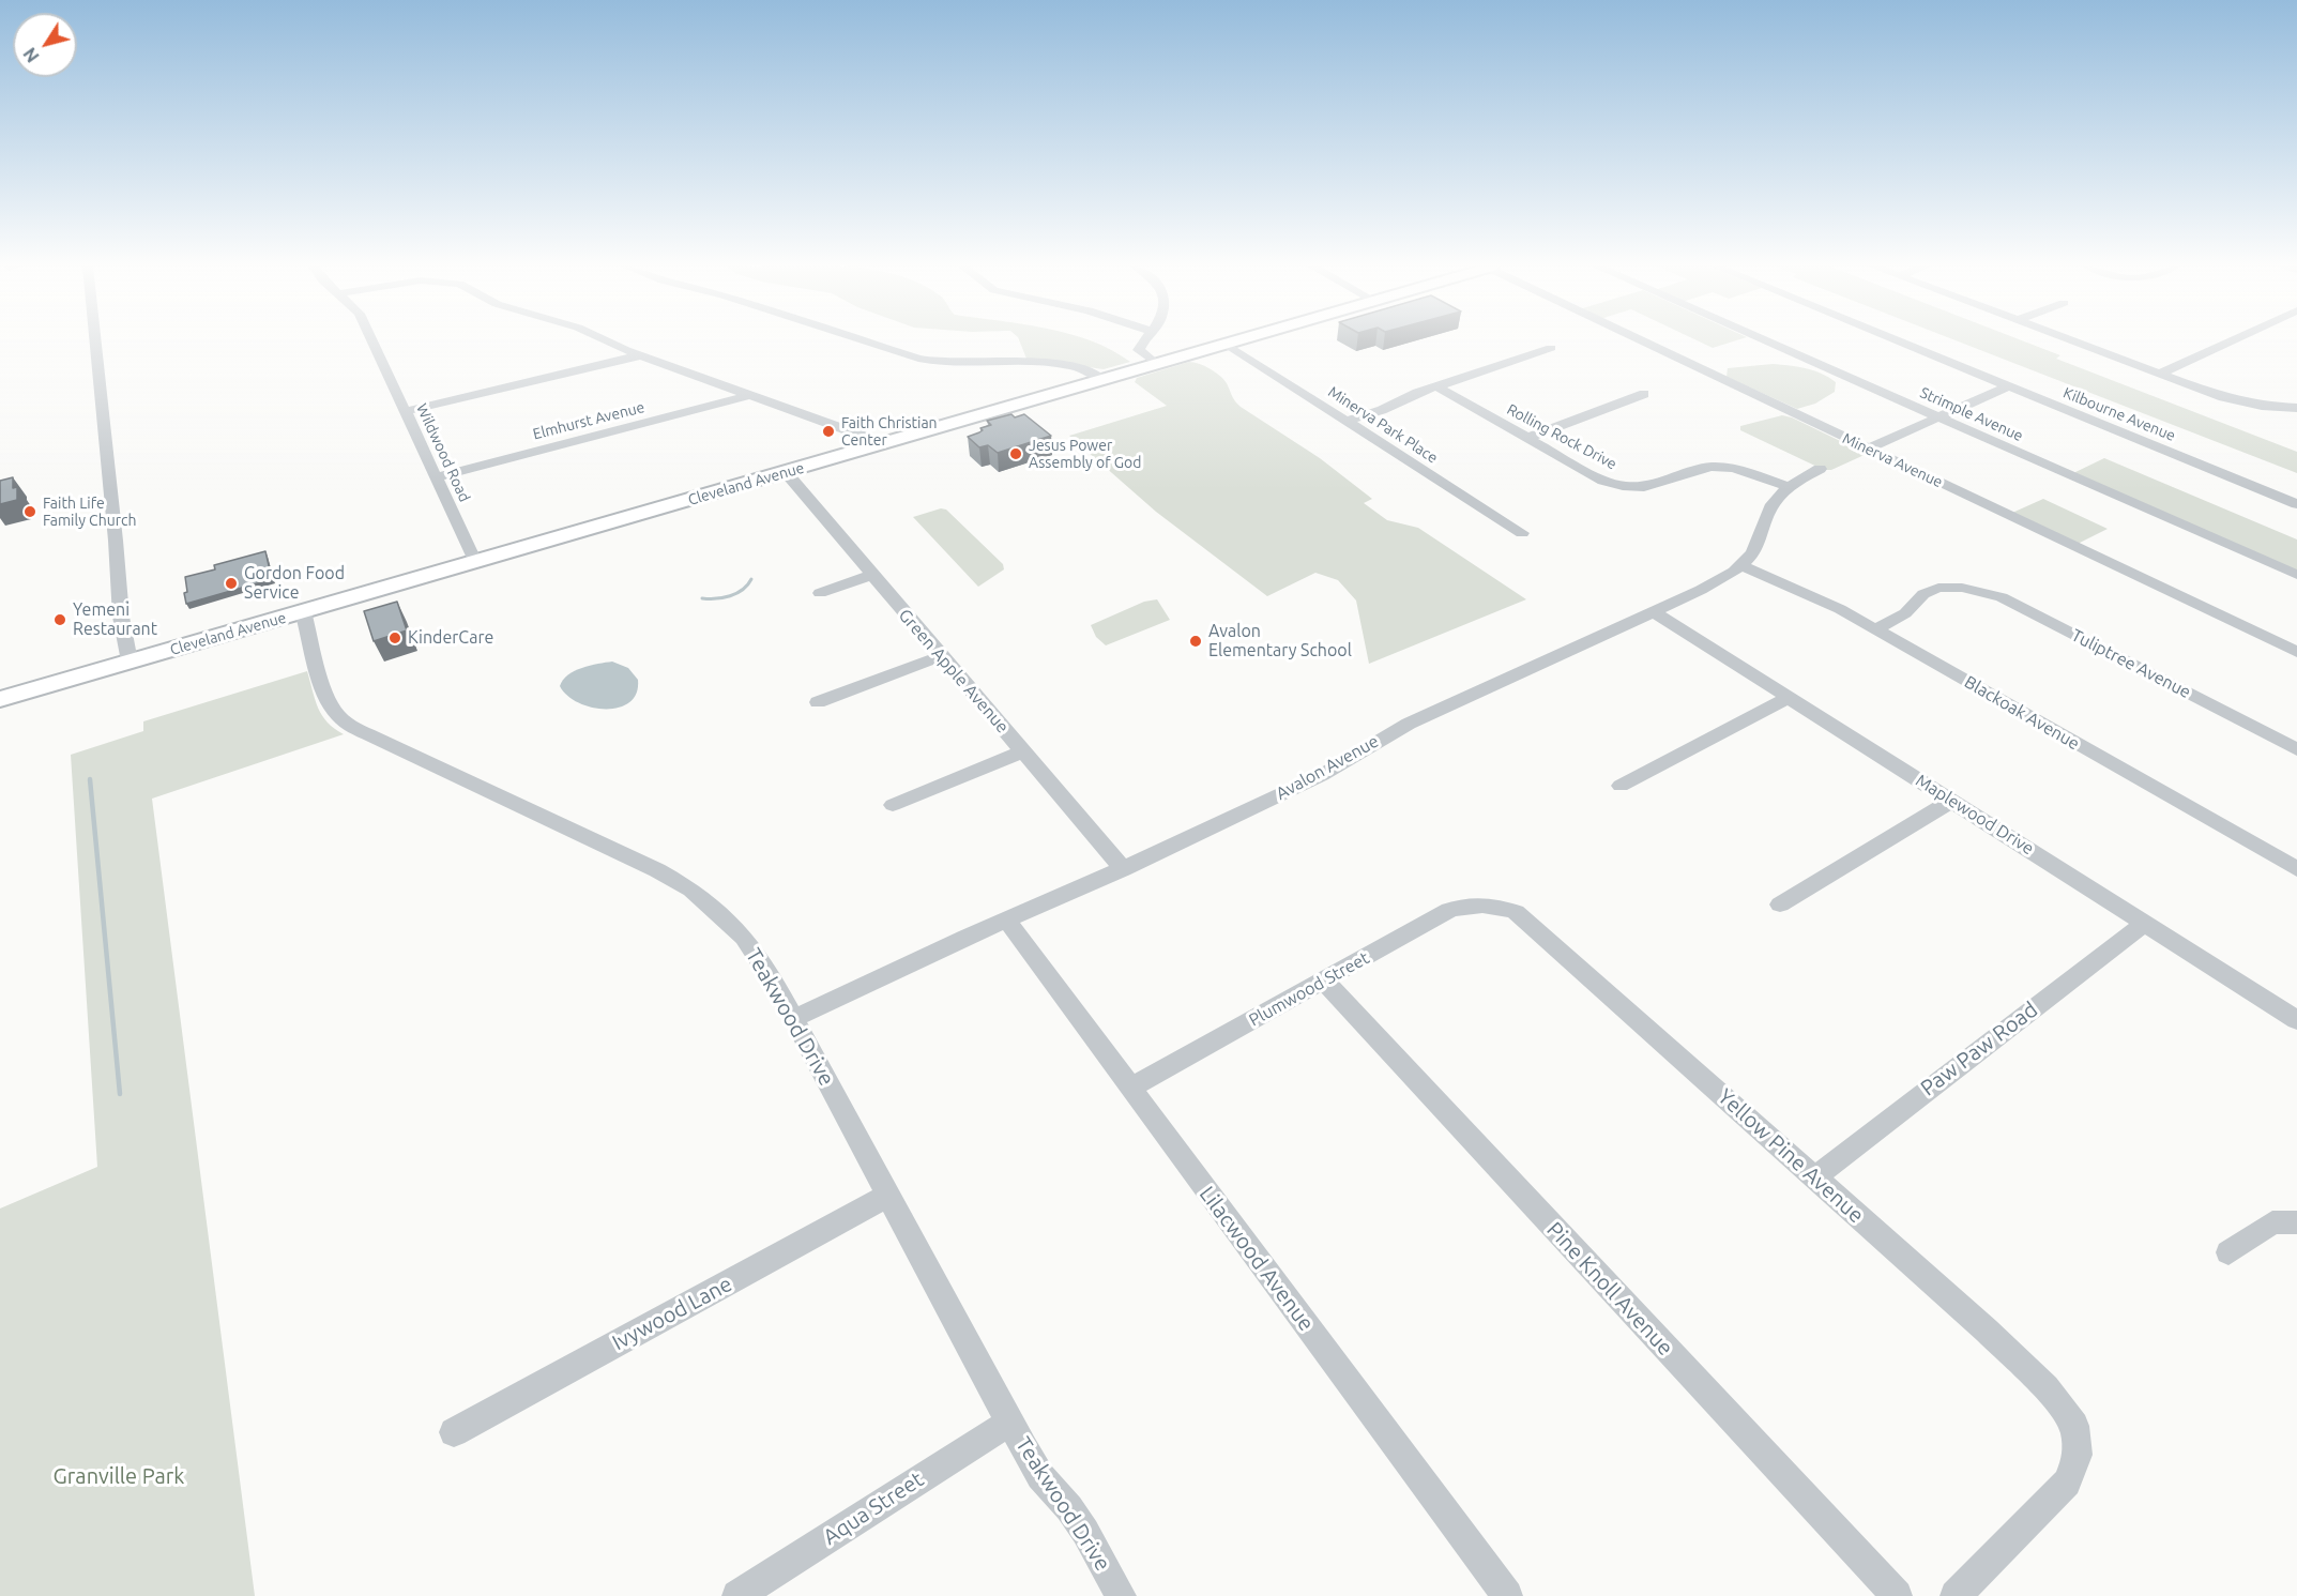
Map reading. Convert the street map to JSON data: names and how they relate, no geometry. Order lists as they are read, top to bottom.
{
  "streets": {
    "main road": ["Cleveland Avenue"],
    "street": [
      "Strimple Avenue",
      "Kilbourne Avenue",
      "Elmhurst Avenue",
      "Minerva Park Place",
      "Rolling Rock Drive",
      "Wildwood Road",
      "Minerva Avenue",
      "Tuliptree Avenue",
      "Green Apple Avenue",
      "Blackoak Avenue",
      "Avalon Avenue",
      "Maplewood Drive",
      "Plumwood Street",
      "Teakwood Drive",
      "Paw Paw Road",
      "Yellow Pine Avenue",
      "Lilacwood Avenue",
      "Pine Knoll Avenue",
      "Ivywood Lane",
      "Aqua Street"
    ]
  },
  "crossings": [
    ["Elmhurst Avenue", "Wildwood Road"],
    ["Minerva Park Place", "Cleveland Avenue"],
    ["Rolling Rock Drive", "Avalon Avenue"],
    ["Wildwood Road", "Cleveland Avenue"],
    ["Cleveland Avenue", "Green Apple Avenue"],
    ["Cleveland Avenue", "Teakwood Drive"],
    ["Tuliptree Avenue", "Blackoak Avenue"],
    ["Green Apple Avenue", "Avalon Avenue"],
    ["Blackoak Avenue", "Avalon Avenue"],
    ["Avalon Avenue", "Maplewood Drive"],
    ["Avalon Avenue", "Teakwood Drive"],
    ["Avalon Avenue", "Lilacwood Avenue"],
    ["Maplewood Drive", "Paw Paw Road"],
    ["Plumwood Street", "Yellow Pine Avenue"],
    ["Plumwood Street", "Lilacwood Avenue"],
    ["Plumwood Street", "Pine Knoll Avenue"],
    ["Teakwood Drive", "Ivywood Lane"],
    ["Teakwood Drive", "Aqua Street"],
    ["Paw Paw Road", "Yellow Pine Avenue"]
  ],
  "parks": ["Granville Park"],
  "places": [
    "Faith Christian Center",
    "Jesus Power Assembly of God",
    "Faith Life Family Church",
    "Gordon Food Service",
    "Yemeni Restaurant",
    "KinderCare",
    "Avalon Elementary School"
  ],
  "north": "bottom left"
}
